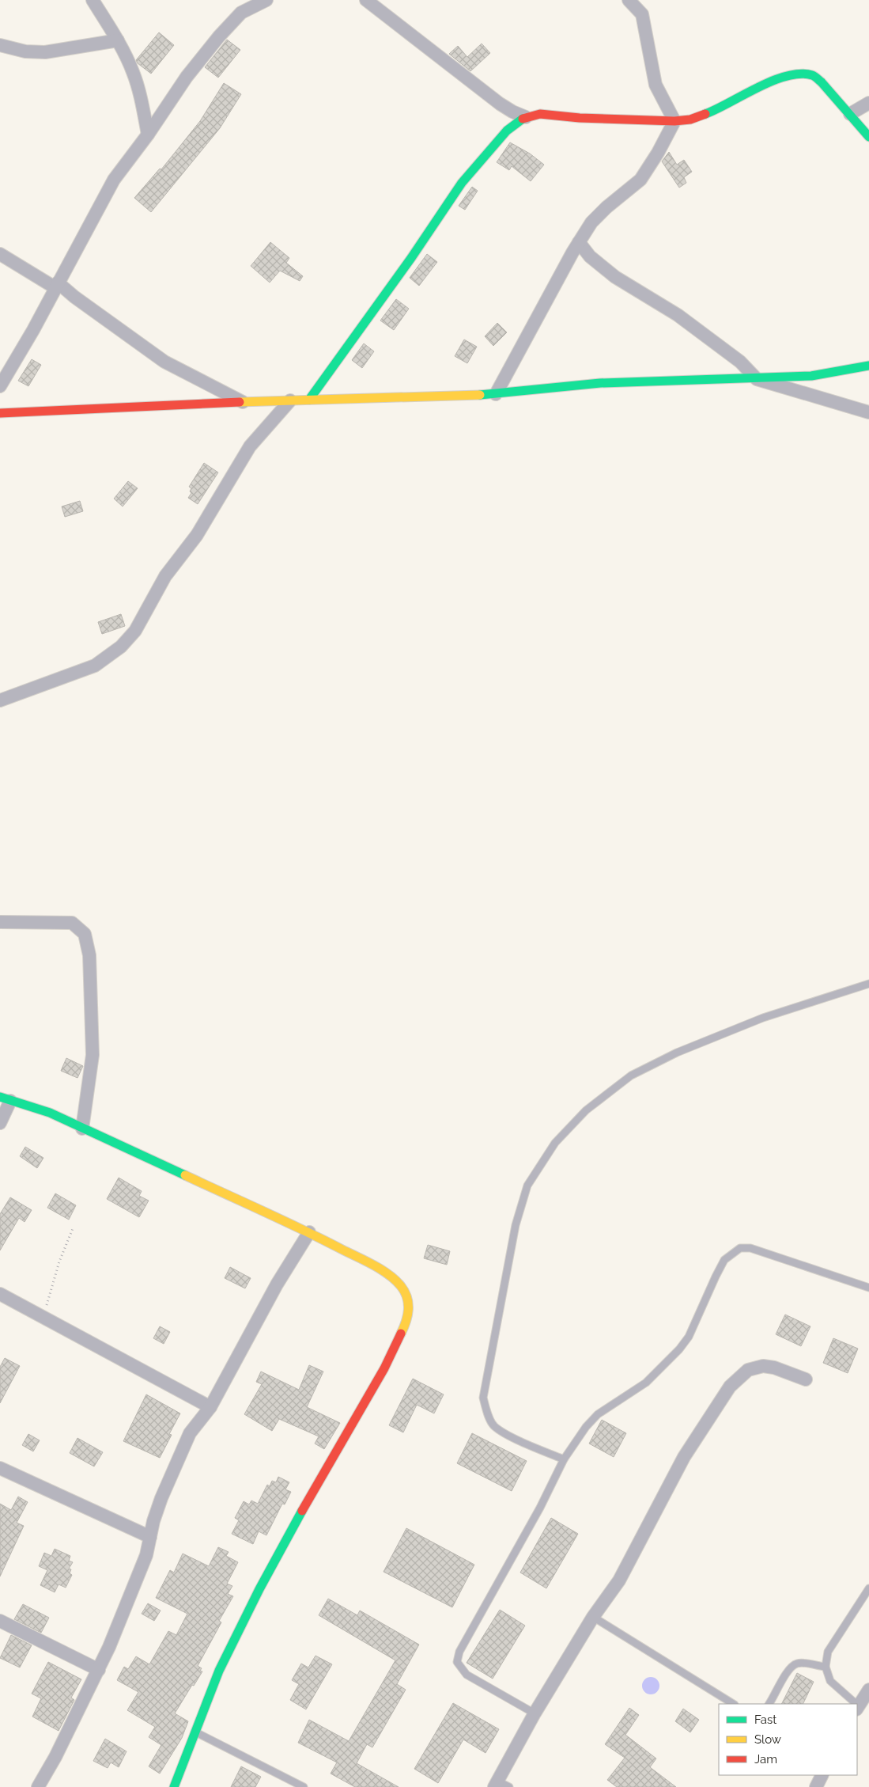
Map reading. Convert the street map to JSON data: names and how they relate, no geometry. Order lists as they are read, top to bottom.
{
  "legend": ["Fast", "Slow", "Jam"]
}
